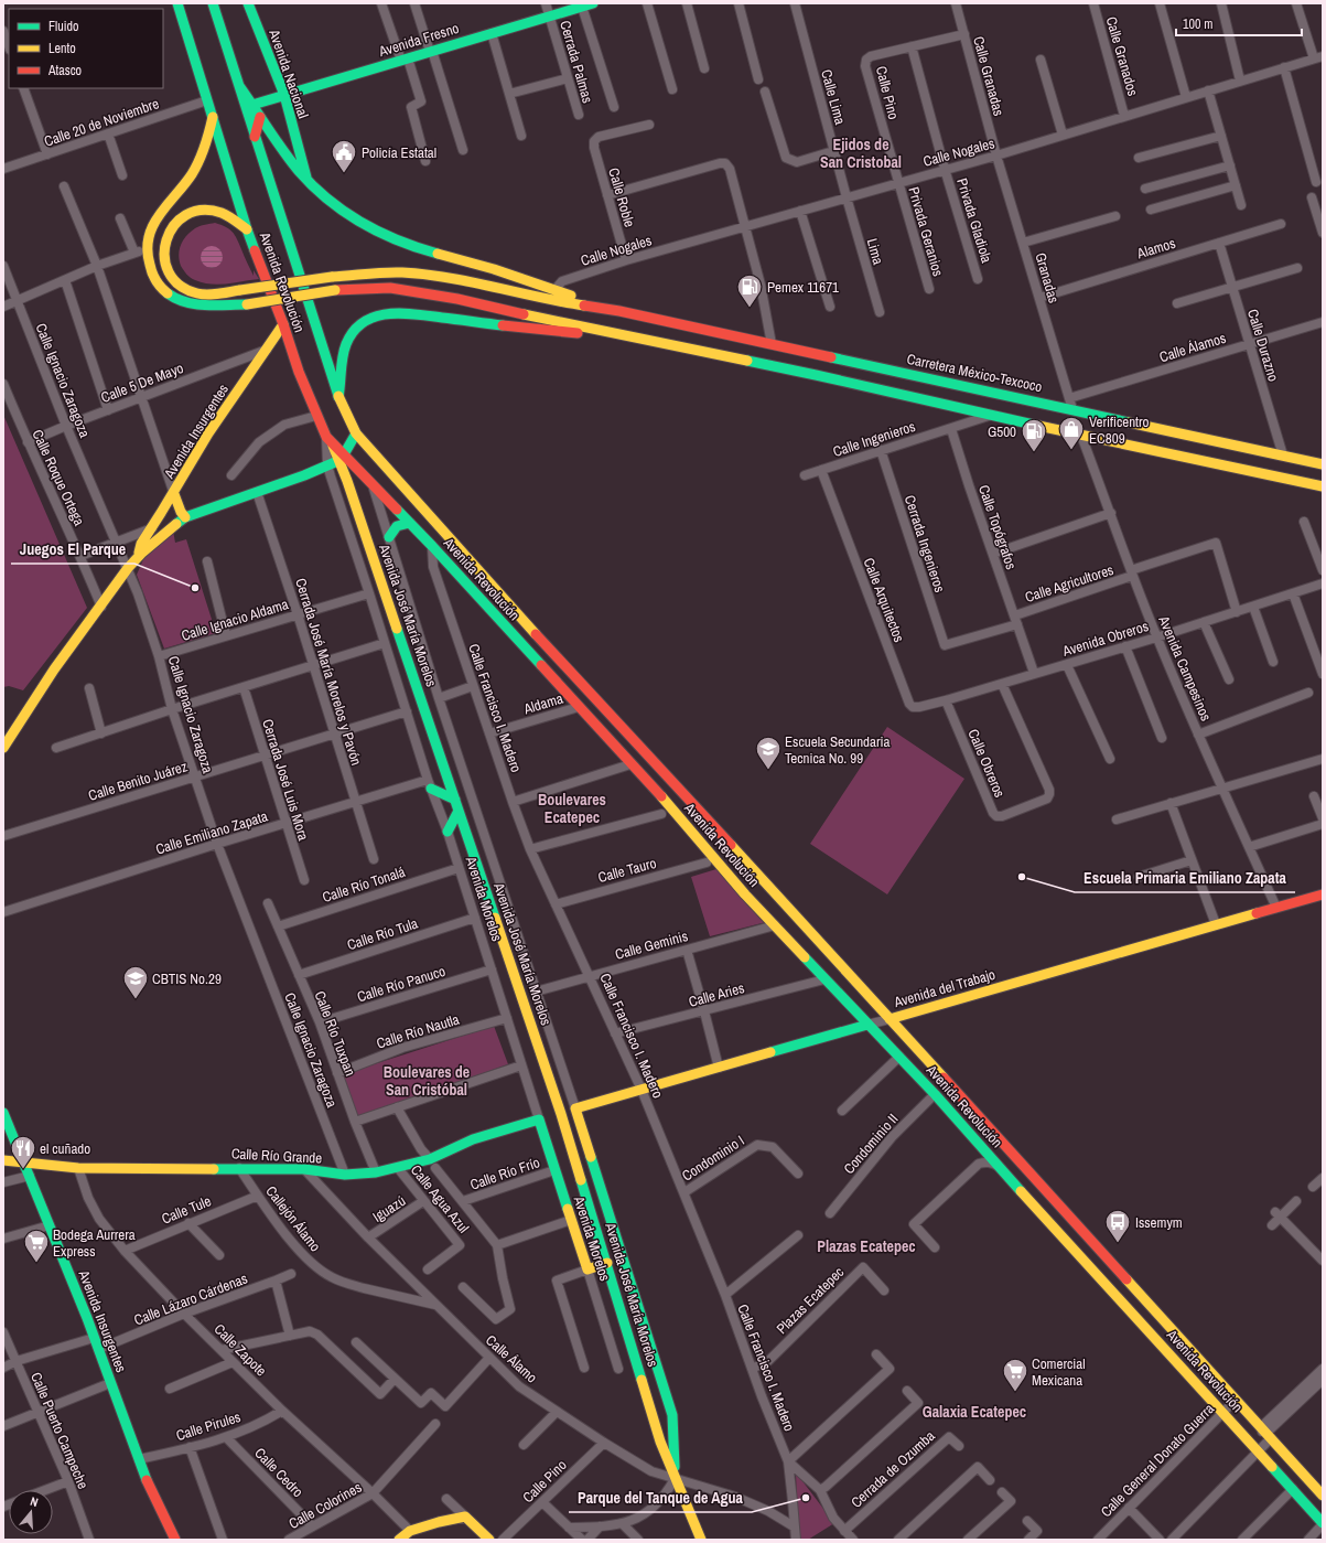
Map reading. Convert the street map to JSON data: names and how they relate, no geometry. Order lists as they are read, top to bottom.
{
  "streets": {
    "main road": [
      "Avenida Fresno",
      "Avenida Nacional",
      "Avenida Revolución",
      "Carretera México-Texcoco",
      "Avenida Insurgentes",
      "Avenida José María Morelos",
      "Avenida Morelos",
      "Avenida del Trabajo",
      "Calle Río Grande"
    ],
    "street": [
      "Calle Granados",
      "Cerrada Palmas",
      "Calle Granadas",
      "Calle Pino",
      "Calle Lima",
      "Calle 20 de Noviembre",
      "Calle Nogales",
      "Calle Roble",
      "Privada Gladiola",
      "Privada Geranios",
      "Alamos",
      "Lima",
      "Granadas",
      "Calle Durazno",
      "Calle Álamos",
      "Calle Ignacio Zaragoza",
      "Calle 5 De Mayo",
      "Calle Ingenieros",
      "Calle Roque Ortega",
      "Calle Topógrafos",
      "Cerrada Ingenieros",
      "Calle Agricultores",
      "Calle Arquitectos",
      "Calle Ignacio Aldama",
      "Avenida Obreros",
      "Avenida Campesinos",
      "Cerrada José María Morelos y Pavón",
      "Aldama",
      "Calle Francisco I. Madero",
      "Calle Obreros",
      "Cerrada José Luis Mora",
      "Calle Benito Juárez",
      "Calle Emiliano Zapata",
      "Calle Tauro",
      "Calle Río Tonalá",
      "Calle Río Tula",
      "Calle Geminis",
      "Calle Río Panuco",
      "Calle Aries",
      "Calle Río Nautla",
      "Calle Río Tuxpan",
      "Condominio II",
      "Condominio I",
      "Calle Río Frío",
      "Calle Agua Azul",
      "Iguazú",
      "Calle Tule",
      "Callejón Álamo",
      "Calle Lázaro Cárdenas",
      "Plazas Ecatepec",
      "Calle Zapote",
      "Calle Álamo",
      "Calle Pirules",
      "Calle Puerto Campeche",
      "Calle General Donato Guerra",
      "Cerrada de Ozumba",
      "Calle Cedro",
      "Calle Colorines"
    ]
  },
  "crossings": [
    ["Avenida Fresno", "Cerrada Palmas"],
    ["Avenida Fresno", "Avenida Nacional"],
    ["Calle Granados", "Calle Nogales"],
    ["Calle Granadas", "Calle Nogales"],
    ["Calle Granadas", "Granadas"],
    ["Calle Pino", "Calle Nogales"],
    ["Calle Pino", "Privada Gladiola"],
    ["Calle Pino", "Privada Geranios"],
    ["Calle Pino", "Calle Álamo"],
    ["Calle Lima", "Calle Nogales"],
    ["Calle Lima", "Lima"],
    ["Calle 20 de Noviembre", "Avenida Revolución"],
    ["Calle Nogales", "Calle Roble"],
    ["Calle Nogales", "Privada Gladiola"],
    ["Calle Nogales", "Privada Geranios"],
    ["Calle Nogales", "Lima"],
    ["Calle Nogales", "Granadas"],
    ["Alamos", "Granadas"],
    ["Alamos", "Calle Durazno"],
    ["Granadas", "Calle Álamos"],
    ["Granadas", "Carretera México-Texcoco"],
    ["Avenida Revolución", "Avenida Insurgentes"],
    ["Avenida Revolución", "Avenida José María Morelos"],
    ["Avenida Revolución", "Aldama"],
    ["Avenida Revolución", "Calle Francisco I. Madero"],
    ["Avenida Revolución", "Avenida Morelos"],
    ["Avenida Revolución", "Calle Geminis"],
    ["Avenida Revolución", "Avenida del Trabajo"],
    ["Avenida Revolución", "Calle Aries"],
    ["Avenida Revolución", "Condominio II"],
    ["Avenida Revolución", "Calle General Donato Guerra"],
    ["Calle Durazno", "Calle Álamos"],
    ["Calle Durazno", "Carretera México-Texcoco"],
    ["Calle Ignacio Zaragoza", "Calle 5 De Mayo"],
    ["Calle Ignacio Zaragoza", "Avenida Insurgentes"],
    ["Calle Ignacio Zaragoza", "Calle Ignacio Aldama"],
    ["Calle Ignacio Zaragoza", "Calle Benito Juárez"],
    ["Calle Ignacio Zaragoza", "Calle Emiliano Zapata"],
    ["Calle Ignacio Zaragoza", "Calle Río Grande"],
    ["Calle 5 De Mayo", "Avenida Insurgentes"],
    ["Calle 5 De Mayo", "Calle Roque Ortega"],
    ["Avenida Insurgentes", "Calle Roque Ortega"],
    ["Avenida Insurgentes", "Avenida José María Morelos"],
    ["Avenida Insurgentes", "Cerrada José María Morelos y Pavón"],
    ["Avenida Insurgentes", "Avenida Morelos"],
    ["Avenida Insurgentes", "Calle Río Grande"],
    ["Avenida Insurgentes", "Calle Lázaro Cárdenas"],
    ["Avenida Insurgentes", "Calle Pirules"],
    ["Calle Ingenieros", "Calle Topógrafos"],
    ["Calle Ingenieros", "Cerrada Ingenieros"],
    ["Calle Ingenieros", "Calle Arquitectos"],
    ["Calle Topógrafos", "Calle Agricultores"],
    ["Calle Topógrafos", "Avenida Obreros"],
    ["Cerrada Ingenieros", "Calle Agricultores"],
    ["Calle Agricultores", "Avenida Obreros"],
    ["Calle Agricultores", "Avenida Campesinos"],
    ["Calle Arquitectos", "Avenida Obreros"],
    ["Calle Arquitectos", "Calle Obreros"],
    ["Avenida José María Morelos", "Calle Geminis"],
    ["Avenida José María Morelos", "Avenida del Trabajo"],
    ["Avenida José María Morelos", "Calle Álamo"],
    ["Calle Ignacio Aldama", "Cerrada José María Morelos y Pavón"],
    ["Calle Ignacio Aldama", "Avenida Morelos"],
    ["Avenida Obreros", "Avenida Campesinos"],
    ["Avenida Obreros", "Calle Obreros"],
    ["Avenida Campesinos", "Avenida del Trabajo"],
    ["Cerrada José María Morelos y Pavón", "Calle Benito Juárez"],
    ["Cerrada José María Morelos y Pavón", "Calle Emiliano Zapata"],
    ["Aldama", "Calle Francisco I. Madero"],
    ["Calle Francisco I. Madero", "Calle Tauro"],
    ["Calle Francisco I. Madero", "Calle Geminis"],
    ["Calle Francisco I. Madero", "Avenida del Trabajo"],
    ["Calle Francisco I. Madero", "Calle Aries"],
    ["Calle Francisco I. Madero", "Condominio I"],
    ["Calle Francisco I. Madero", "Plazas Ecatepec"],
    ["Calle Francisco I. Madero", "Calle Álamo"],
    ["Cerrada José Luis Mora", "Calle Benito Juárez"],
    ["Cerrada José Luis Mora", "Calle Emiliano Zapata"],
    ["Calle Benito Juárez", "Avenida Morelos"],
    ["Calle Emiliano Zapata", "Avenida Morelos"],
    ["Calle Río Tonalá", "Avenida Morelos"],
    ["Calle Río Tonalá", "Calle Río Tuxpan"],
    ["Avenida Morelos", "Calle Río Tula"],
    ["Avenida Morelos", "Calle Río Panuco"],
    ["Avenida Morelos", "Calle Río Nautla"],
    ["Avenida Morelos", "Calle Río Grande"],
    ["Avenida Morelos", "Calle Río Frío"],
    ["Calle Río Tula", "Calle Río Tuxpan"],
    ["Calle Río Panuco", "Calle Río Tuxpan"],
    ["Calle Río Nautla", "Calle Río Tuxpan"],
    ["Calle Río Tuxpan", "Calle Río Grande"],
    ["Calle Río Grande", "Calle Agua Azul"],
    ["Calle Río Grande", "Callejón Álamo"],
    ["Calle Río Grande", "Calle Zapote"],
    ["Calle Río Grande", "Calle Álamo"],
    ["Calle Agua Azul", "Iguazú"],
    ["Iguazú", "Calle Álamo"],
    ["Calle Tule", "Callejón Álamo"],
    ["Calle Tule", "Calle Zapote"],
    ["Callejón Álamo", "Calle Álamo"],
    ["Calle Lázaro Cárdenas", "Calle Zapote"],
    ["Calle Zapote", "Calle Pirules"],
    ["Calle Zapote", "Calle Colorines"],
    ["Calle Pirules", "Calle Cedro"],
    ["Calle Cedro", "Calle Colorines"]
  ],
  "districts": [
    "Ejidos de San Cristobal",
    "Boulevares Ecatepec",
    "Boulevares de San Cristóbal",
    "Plazas Ecatepec",
    "Galaxia Ecatepec"
  ],
  "places": {
    "public building": ["Policía Estatal"],
    "fuel station": ["Pemex 11671", "G500"],
    "shop": ["Verificentro EC809"],
    "other": ["Juegos El Parque", "Escuela Primaria Emiliano Zapata", "Parque del Tanque de Agua"],
    "school or university": ["Escuela Secundaria Tecnica No. 99", "CBTIS No.29"],
    "restaurant": ["el cuñado"],
    "bus stop": ["Issemym"],
    "supermarket": ["Bodega Aurrera Express", "Comercial Mexicana"]
  },
  "legend": ["Fluido", "Lento", "Atasco"],
  "scale_bar": "100 m",
  "north": "top"
}
